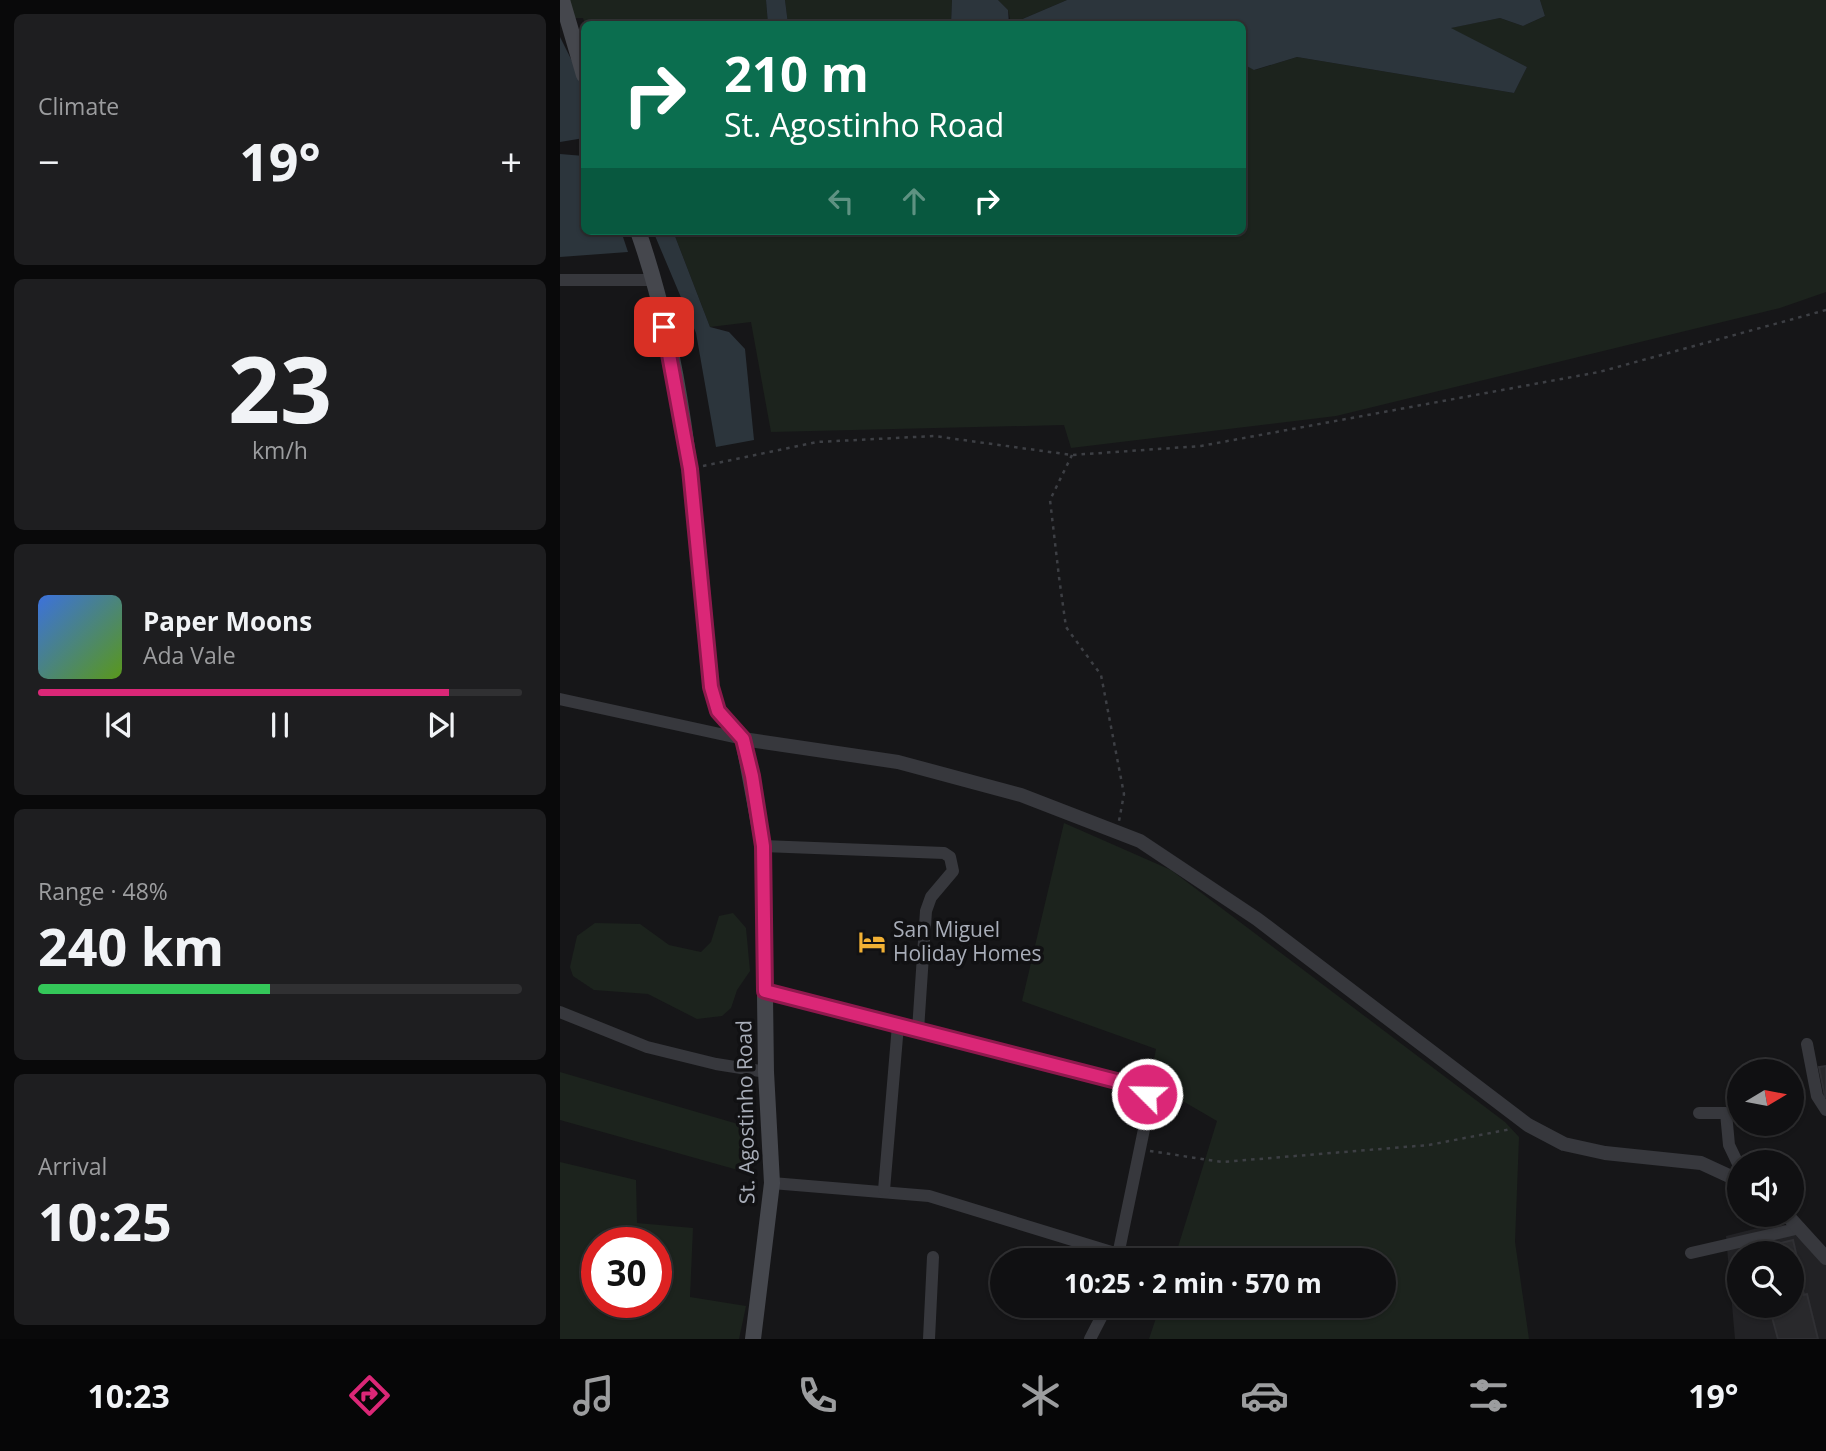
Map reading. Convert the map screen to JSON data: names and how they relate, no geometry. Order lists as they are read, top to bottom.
{
  "streets": {
    "main road": ["St. Agostinho Road"]
  },
  "places": {
    "hotel": ["San Miguel Holiday Homes"]
  },
  "north": "right",
  "page": {
    "tile": [
      "Climate",
      ["23", "km/h"],
      ["Range · 48%", "240 km"],
      ["Arrival", "10:25"]
    ],
    "turn": ["210 m", "St. Agostinho Road"],
    "heat": ["−", "19°", "+"],
    "song": ["Paper Moons", "Ada Vale"],
    "limit": "30",
    "trip": "10:25 · 2 min · 570 m",
    "tabs": ["10:23", "19°"]
  }
}
